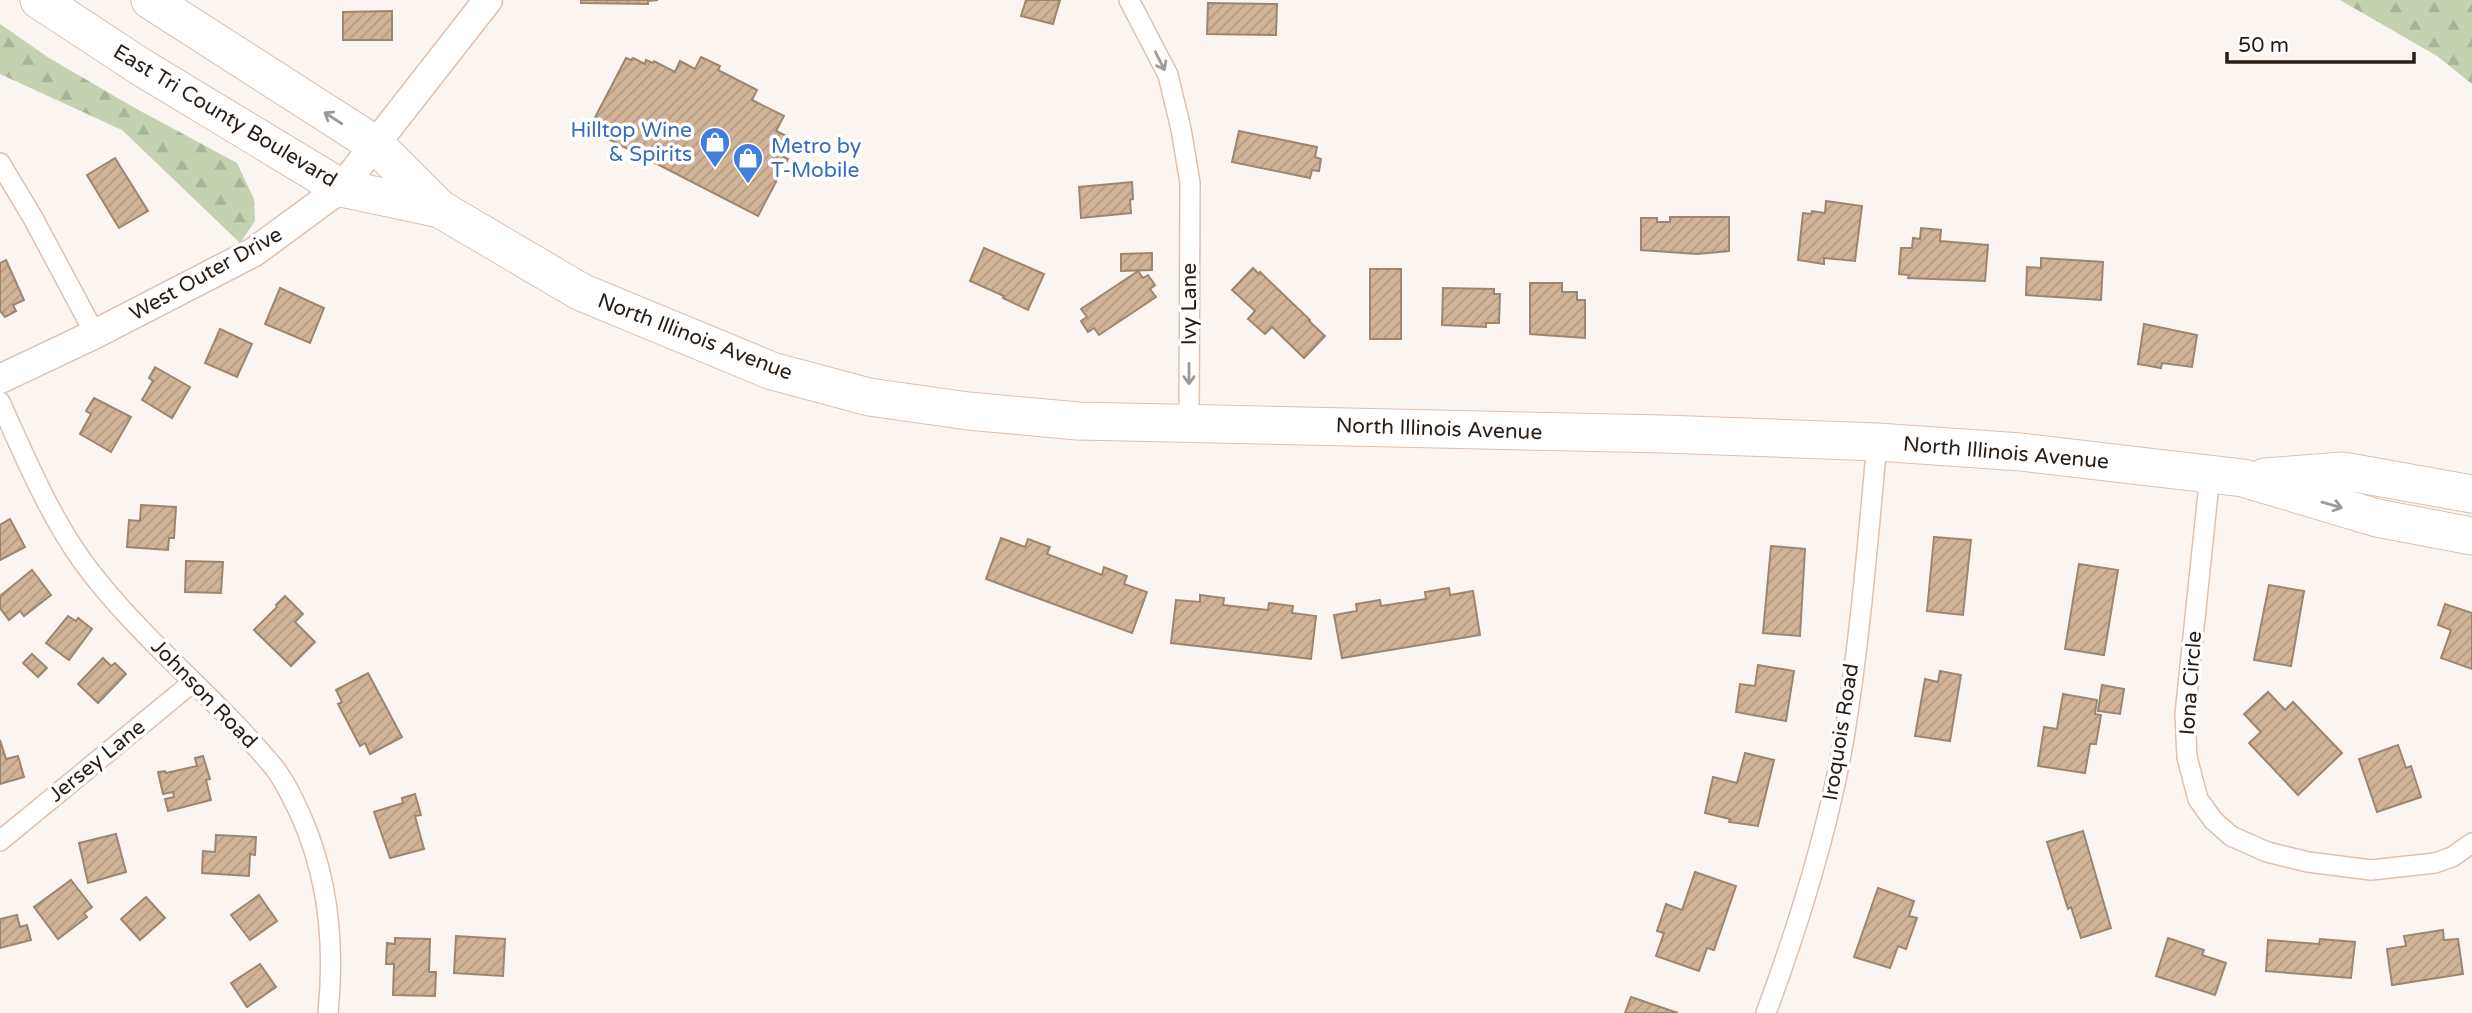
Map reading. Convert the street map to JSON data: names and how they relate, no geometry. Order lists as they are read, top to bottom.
{
  "streets": {
    "highway": ["East Tri County Boulevard", "North Illinois Avenue"],
    "street": [
      "West Outer Drive",
      "Ivy Lane",
      "Iona Circle",
      "Johnson Road",
      "Iroquois Road",
      "Jersey Lane"
    ]
  },
  "crossings": [
    ["East Tri County Boulevard", "West Outer Drive"],
    ["East Tri County Boulevard", "North Illinois Avenue"],
    ["Ivy Lane", "North Illinois Avenue"],
    ["North Illinois Avenue", "Iona Circle"],
    ["North Illinois Avenue", "Iroquois Road"],
    ["Johnson Road", "Jersey Lane"]
  ],
  "one_way": ["Ivy Lane"],
  "places": {
    "shop": ["Hilltop Wine & Spirits", "Metro by T-Mobile"]
  },
  "scale_bar": "50 m"
}
